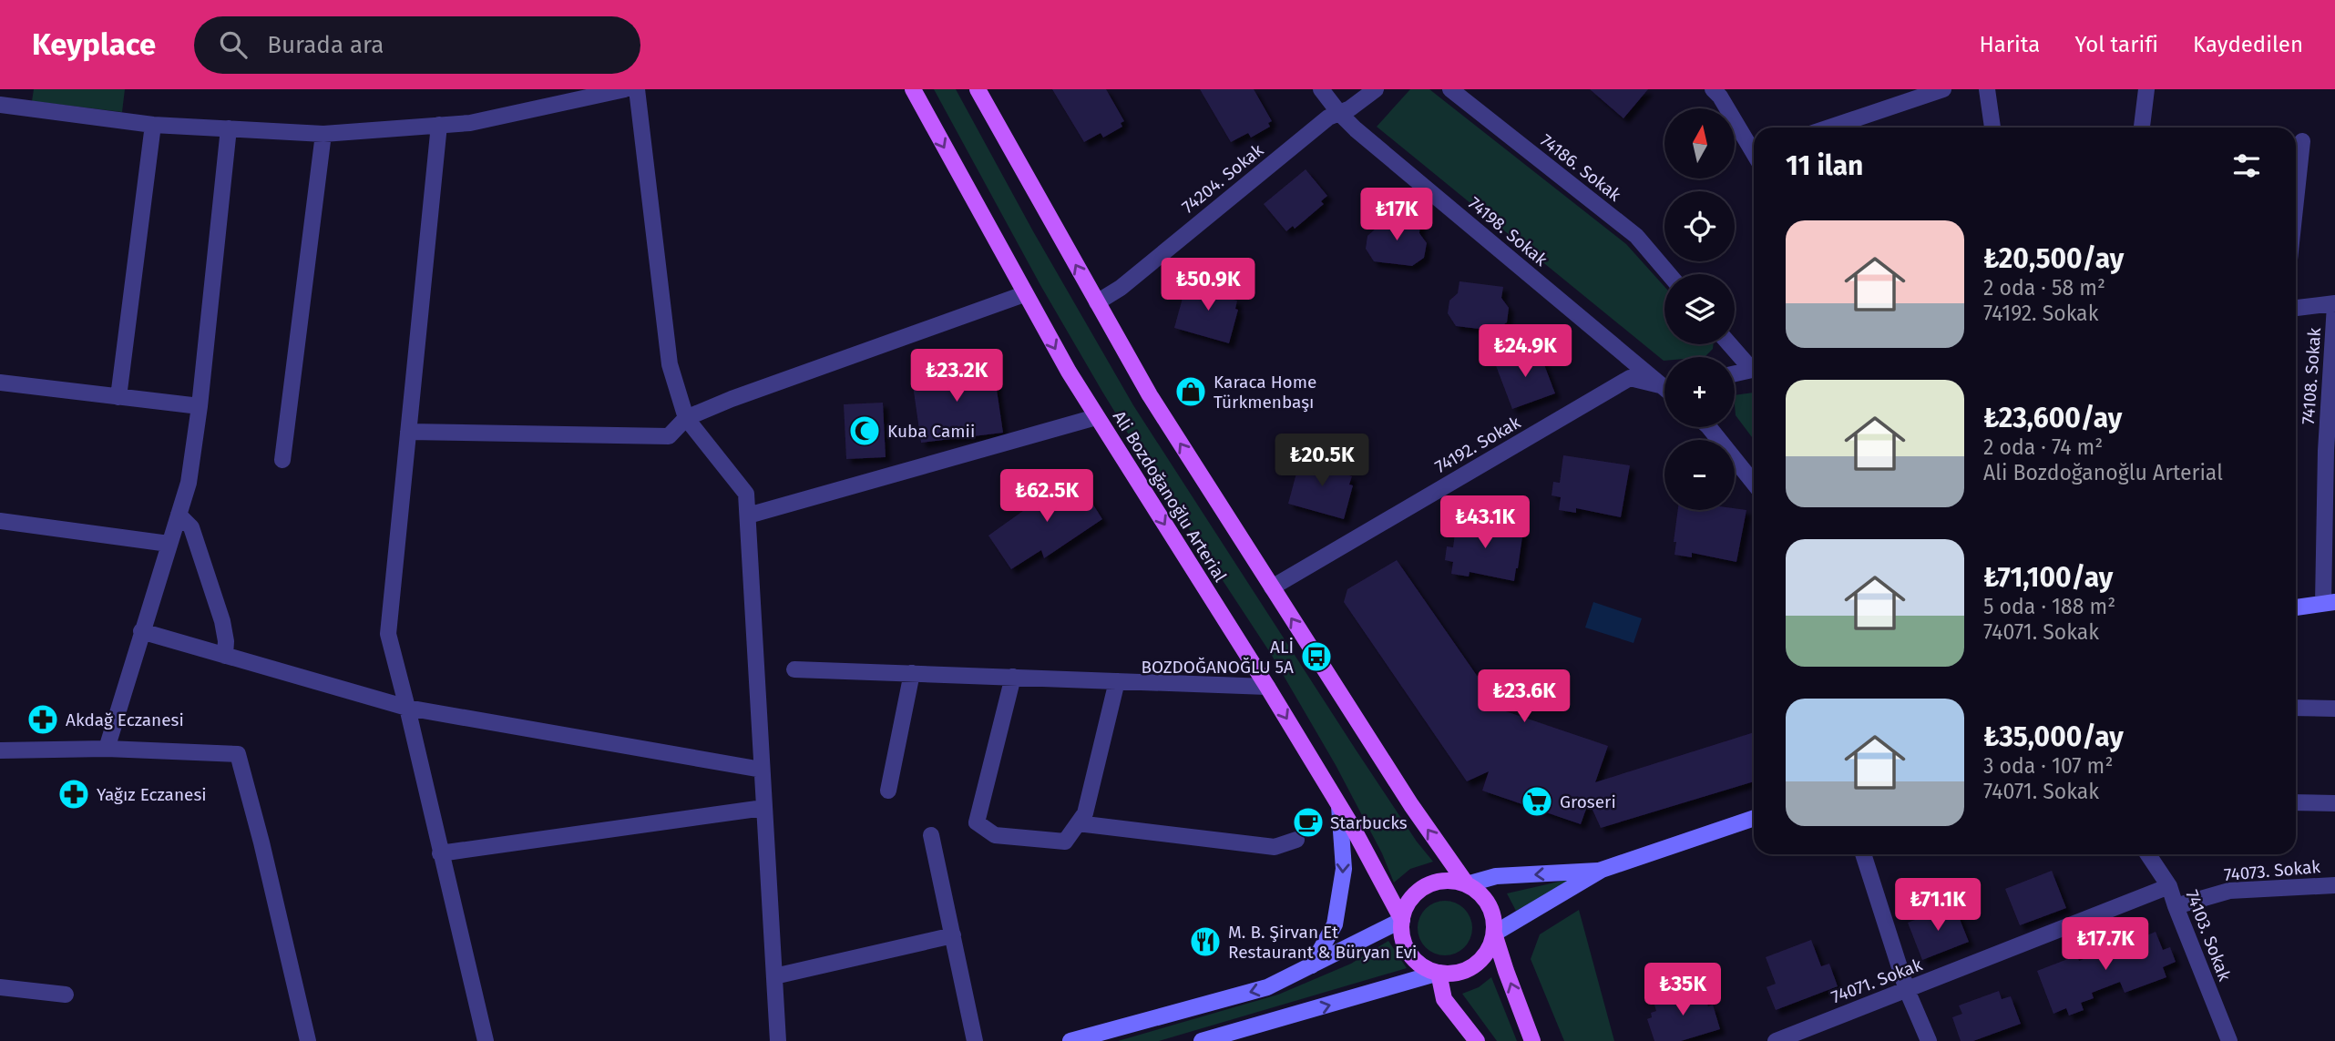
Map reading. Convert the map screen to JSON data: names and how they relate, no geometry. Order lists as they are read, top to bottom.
{
  "streets": {
    "main road": ["Ali Bozdoğanoğlu Arterial"],
    "street": [
      "74186. Sokak",
      "74204. Sokak",
      "74198. Sokak",
      "74108. Sokak",
      "74192. Sokak",
      "74073. Sokak",
      "74103. Sokak",
      "74071. Sokak"
    ]
  },
  "crossings": [
    ["74204. Sokak", "74198. Sokak"],
    ["74204. Sokak", "Ali Bozdoğanoğlu Arterial"],
    ["74192. Sokak", "Ali Bozdoğanoğlu Arterial"],
    ["74073. Sokak", "74103. Sokak"],
    ["74103. Sokak", "74071. Sokak"]
  ],
  "places": {
    "shop": ["Karaca Home Türkmenbaşı"],
    "mosque": ["Kuba Camii"],
    "bus stop": ["ALİ BOZDOĞANOĞLU 5A"],
    "pharmacy": ["Akdağ Eczanesi", "Yağız Eczanesi"],
    "supermarket": ["Groseri"],
    "cafe": ["Starbucks"],
    "restaurant": ["M. B. Şirvan Et Restaurant & Büryan Evi"]
  },
  "north": "top",
  "page": {
    "header": "Keyplace",
    "search": "Burada ara",
    "nav": ["Harita", "Yol tarifi", "Kaydedilen"],
    "map_buttons": ["+", "−"],
    "heading": "11 ilan",
    "price": [
      "₺17K",
      "₺50.9K",
      "₺24.9K",
      "₺23.2K",
      "₺20.5K",
      "₺62.5K",
      "₺43.1K",
      "₺23.6K",
      "₺71.1K",
      "₺17.7K",
      "₺35K"
    ],
    "list": [
      {
        "name": "₺20,500/ay",
        "note": "2 oda · 58 m² · 74192. Sokak"
      },
      {
        "name": "₺23,600/ay",
        "note": "2 oda · 74 m² · Ali Bozdoğanoğlu Arterial"
      },
      {
        "name": "₺71,100/ay",
        "note": "5 oda · 188 m² · 74071. Sokak"
      },
      {
        "name": "₺35,000/ay",
        "note": "3 oda · 107 m² · 74071. Sokak"
      }
    ]
  }
}
